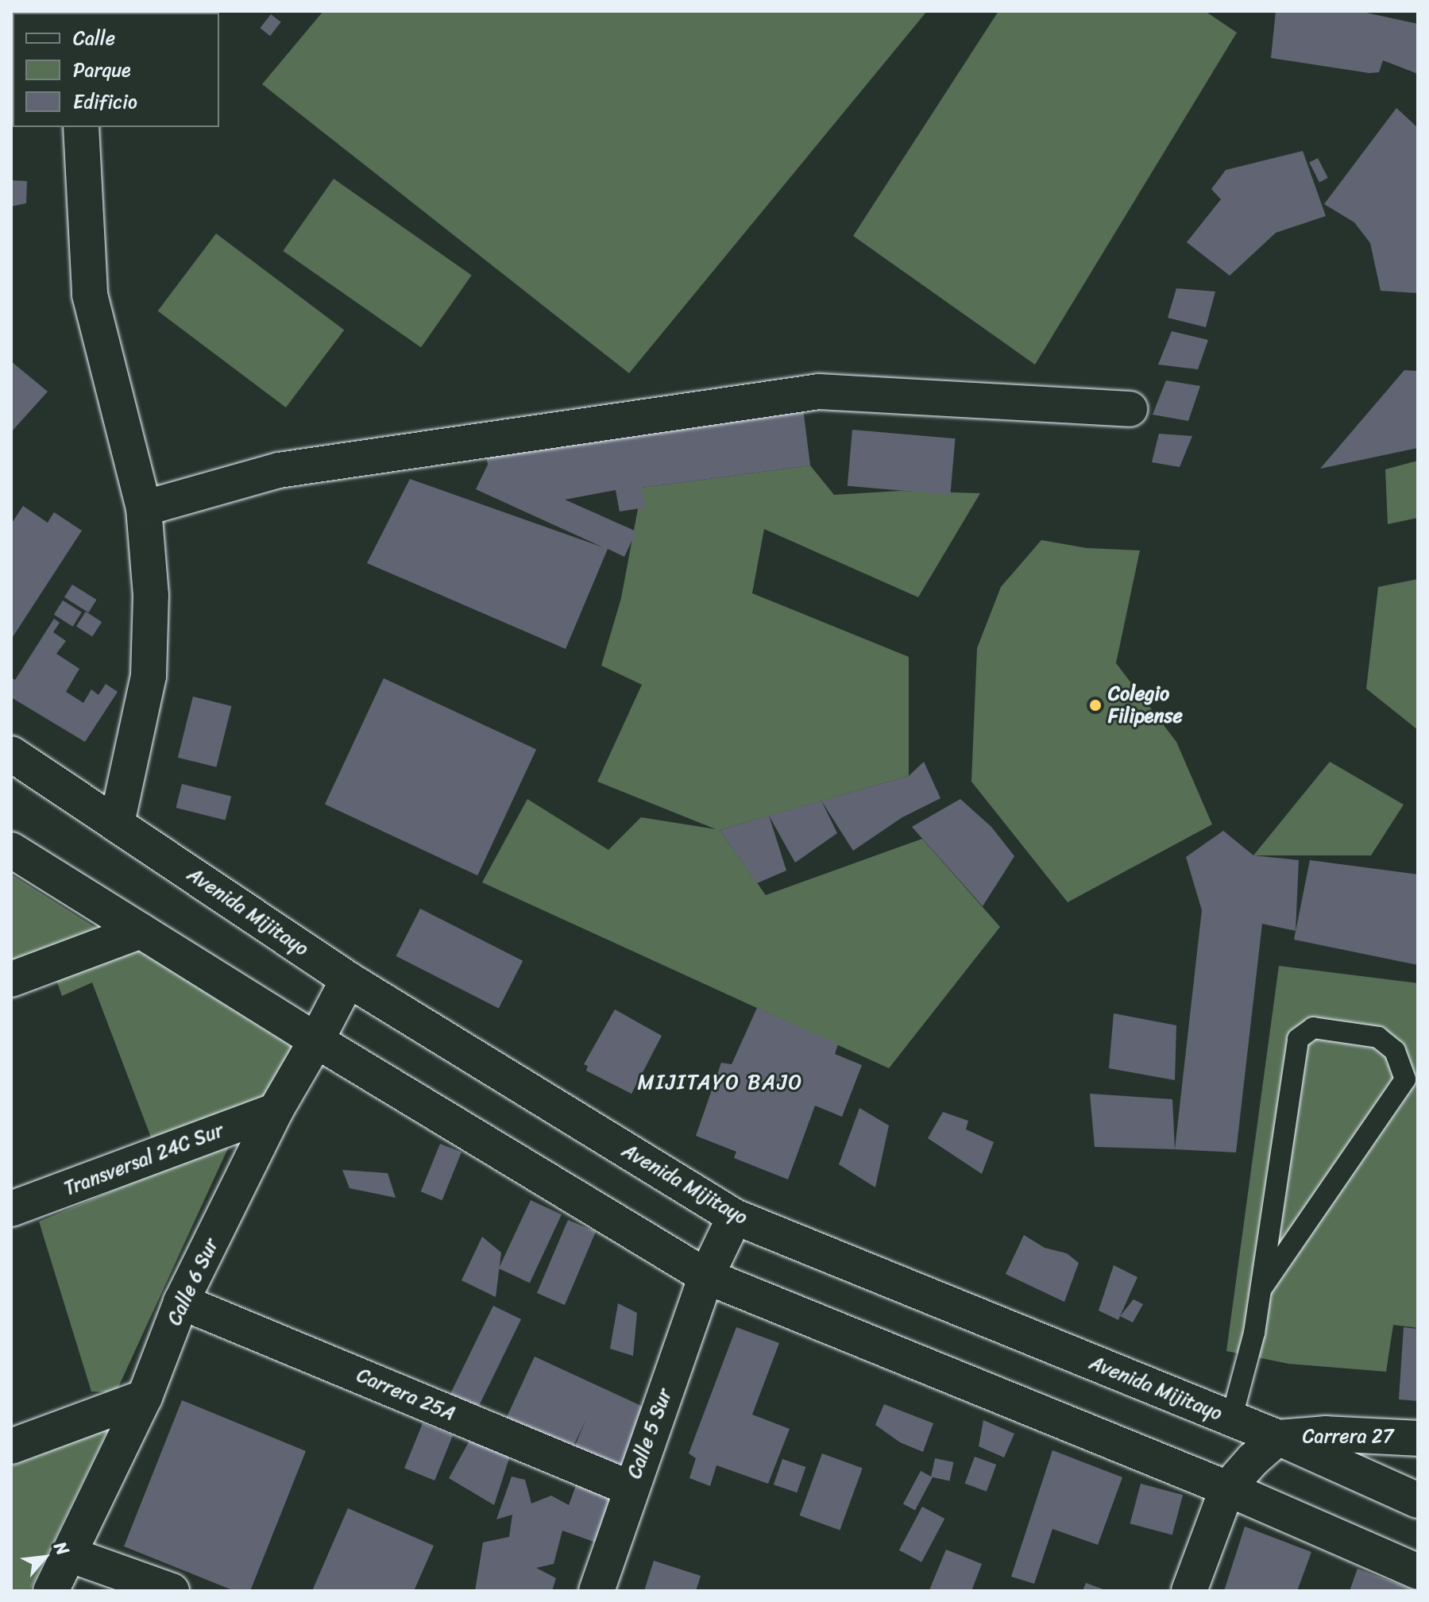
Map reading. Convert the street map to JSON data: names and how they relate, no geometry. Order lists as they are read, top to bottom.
{
  "streets": {
    "street": [
      "Avenida Mijitayo",
      "Transversal 24C Sur",
      "Calle 6 Sur",
      "Carrera 25A",
      "Calle 5 Sur",
      "Carrera 27"
    ]
  },
  "crossings": [
    ["Avenida Mijitayo", "Calle 6 Sur"],
    ["Avenida Mijitayo", "Calle 5 Sur"],
    ["Avenida Mijitayo", "Carrera 27"],
    ["Transversal 24C Sur", "Calle 6 Sur"],
    ["Calle 6 Sur", "Carrera 25A"],
    ["Carrera 25A", "Calle 5 Sur"]
  ],
  "districts": ["MIJITAYO BAJO"],
  "places": ["Colegio Filipense"],
  "legend": ["Calle", "Parque", "Edificio"],
  "north": "top right"
}
